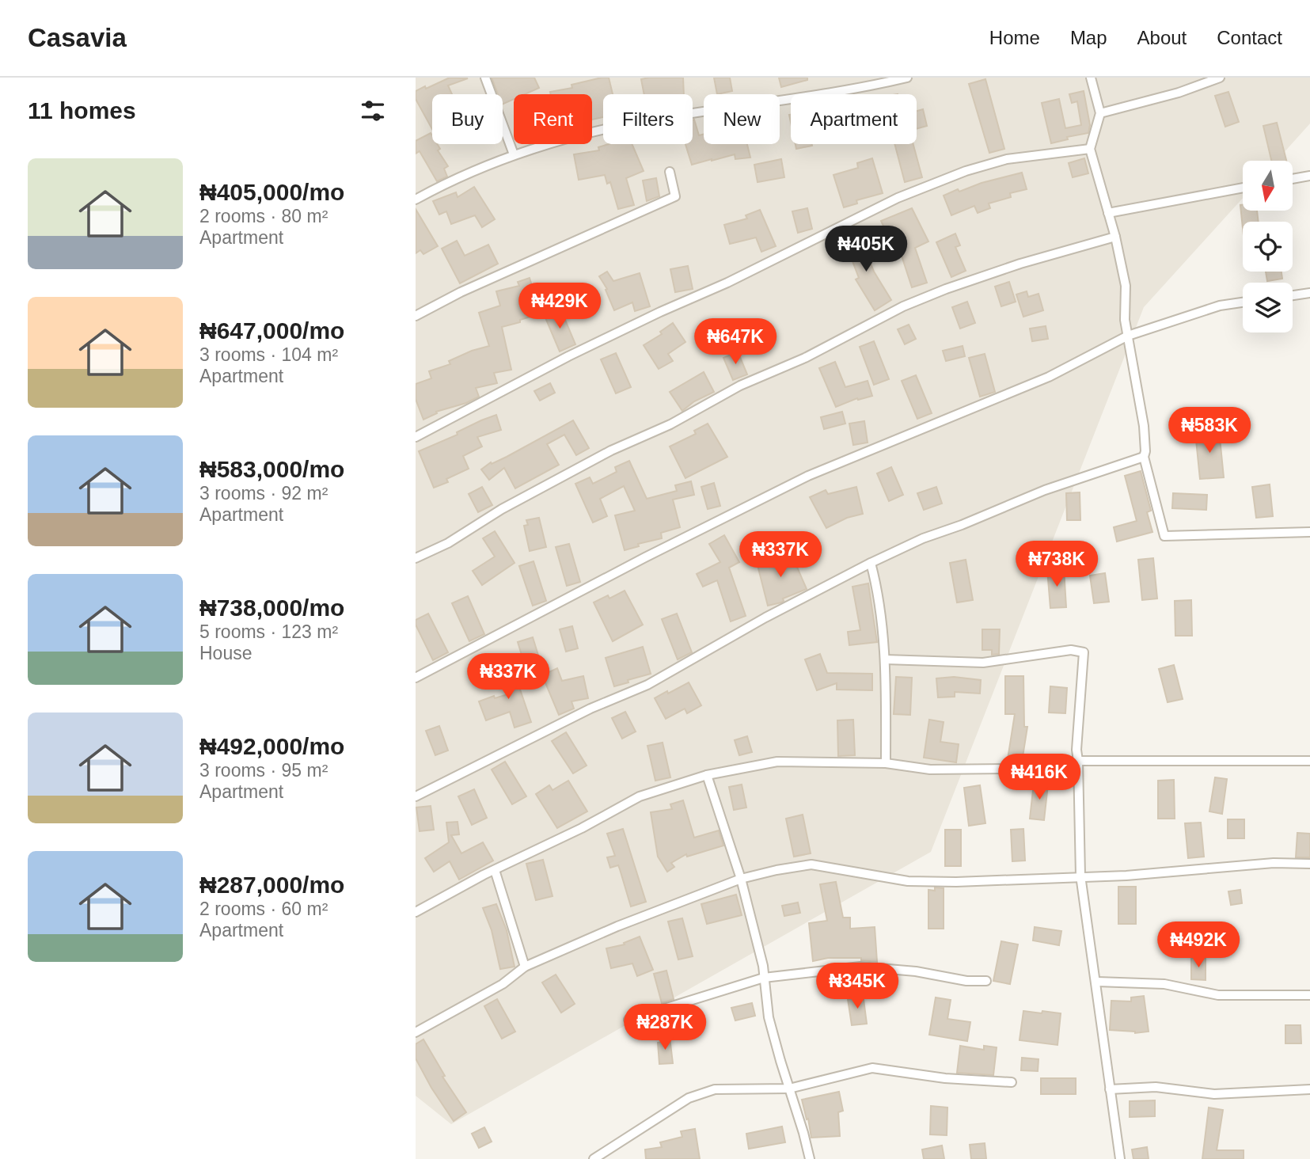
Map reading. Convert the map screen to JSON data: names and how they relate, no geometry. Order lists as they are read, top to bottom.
{
  "north": "bottom",
  "page": {
    "header": "Casavia",
    "nav": [
      "Home",
      "Map",
      "About",
      "Contact"
    ],
    "heading": "11 homes",
    "chip": [
      "Buy",
      "Rent",
      "Filters",
      "New",
      "Apartment"
    ],
    "list": [
      {
        "name": "₦405,000/mo",
        "note": "2 rooms · 80 m² · Apartment"
      },
      {
        "name": "₦647,000/mo",
        "note": "3 rooms · 104 m² · Apartment"
      },
      {
        "name": "₦583,000/mo",
        "note": "3 rooms · 92 m² · Apartment"
      },
      {
        "name": "₦738,000/mo",
        "note": "5 rooms · 123 m² · House"
      },
      {
        "name": "₦492,000/mo",
        "note": "3 rooms · 95 m² · Apartment"
      },
      {
        "name": "₦287,000/mo",
        "note": "2 rooms · 60 m² · Apartment"
      }
    ],
    "price": [
      "₦405K",
      "₦429K",
      "₦647K",
      "₦583K",
      "₦337K",
      "₦738K",
      "₦337K",
      "₦416K",
      "₦492K",
      "₦345K",
      "₦287K"
    ]
  }
}
